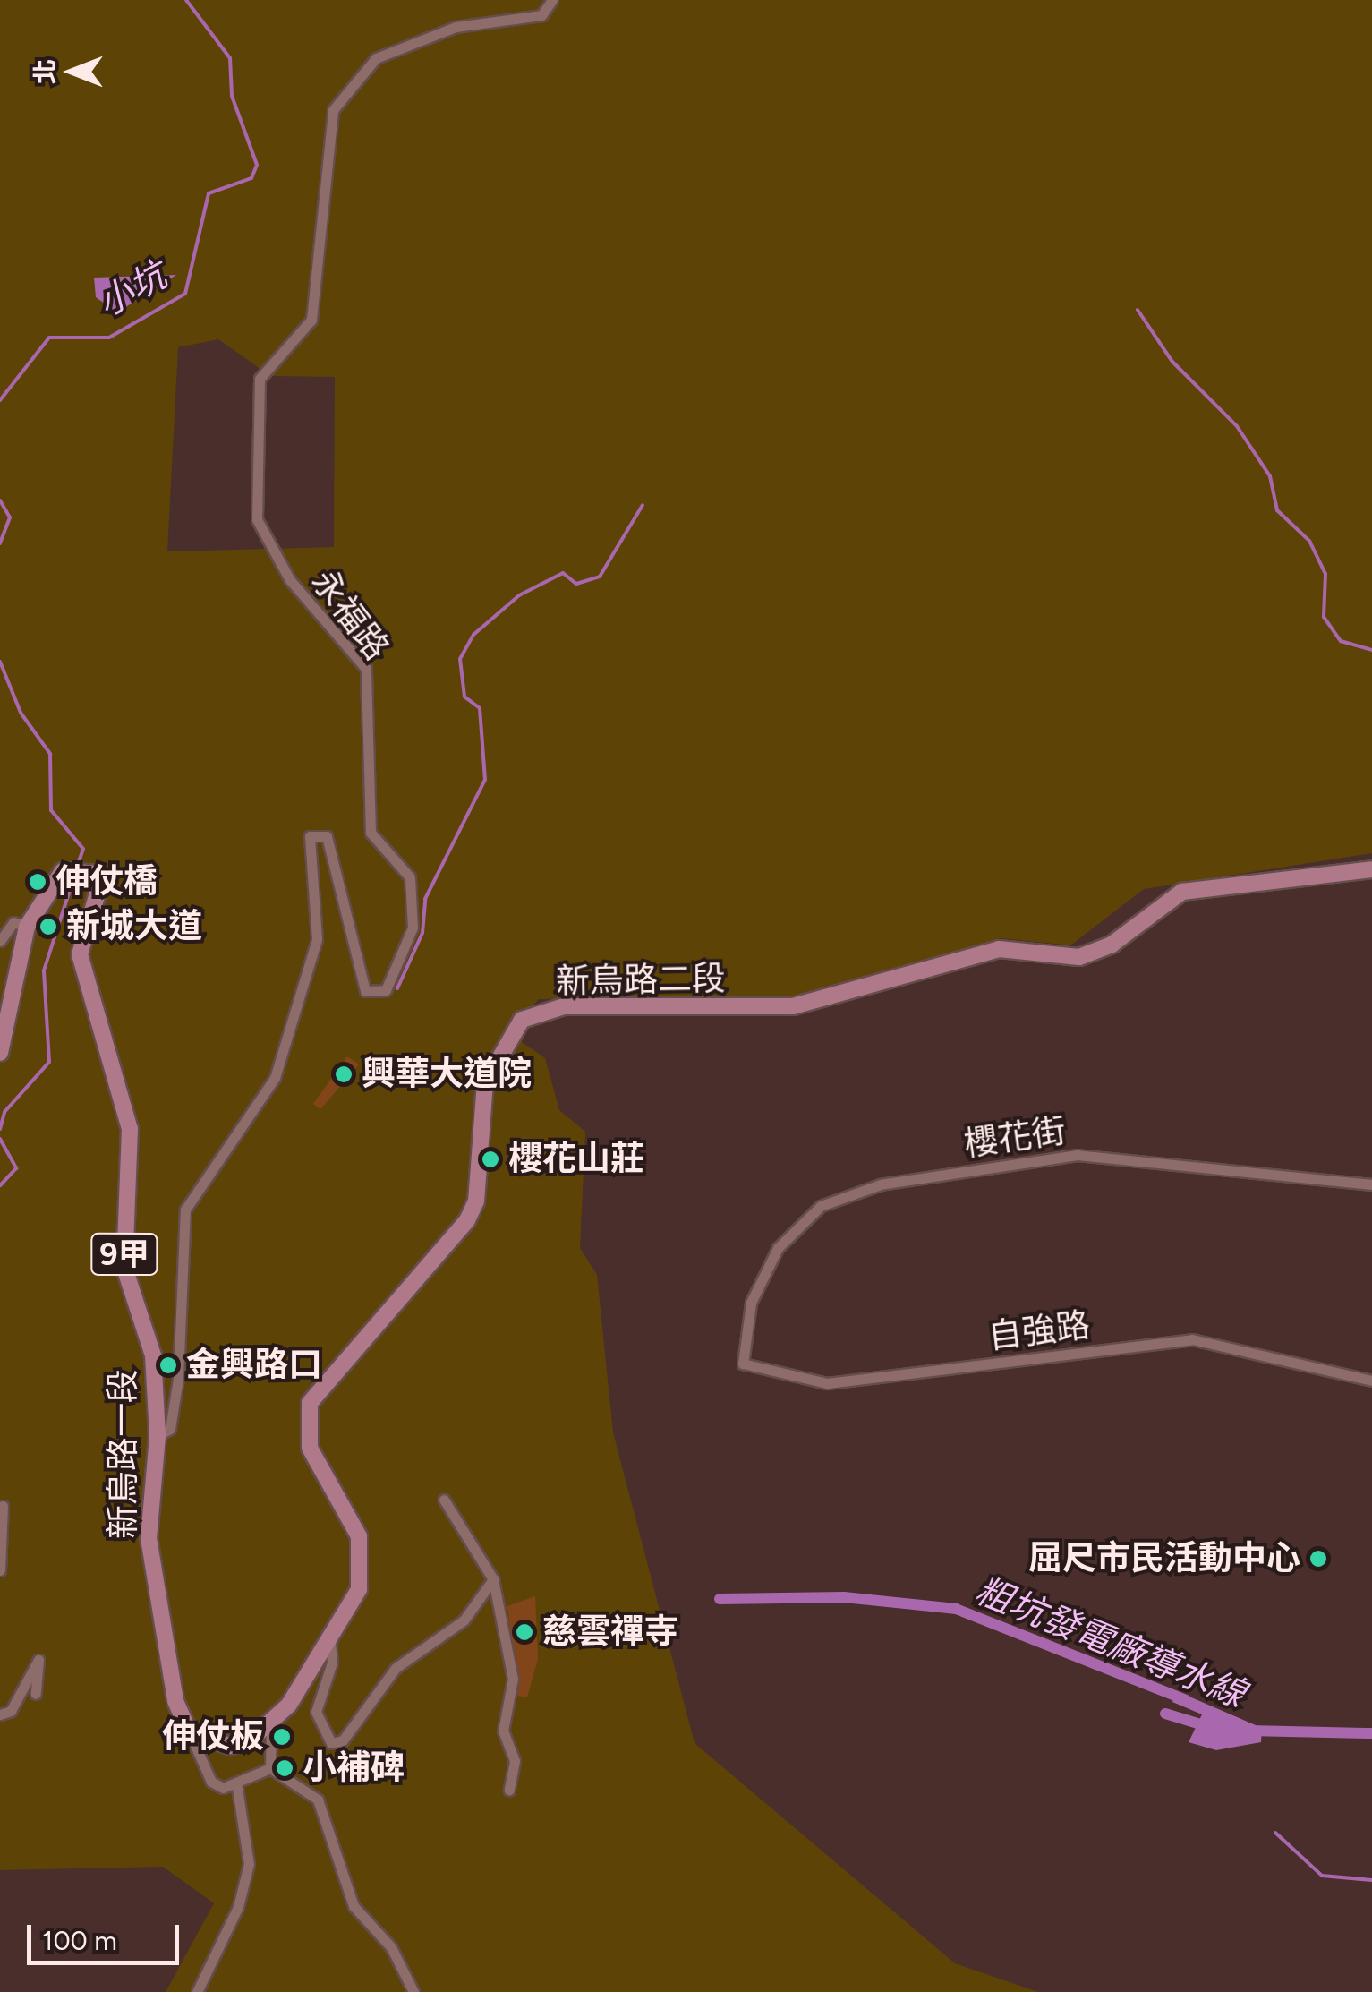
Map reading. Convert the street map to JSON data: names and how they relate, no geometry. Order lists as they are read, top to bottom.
{
  "streets": {
    "main road": ["新烏路二段", "9甲", "新烏路一段"],
    "street": ["永福路", "櫻花街", "自強路"]
  },
  "crossings": [
    ["永福路", "新烏路一段"],
    ["新烏路二段", "新烏路一段"],
    ["櫻花街", "自強路"]
  ],
  "water": ["小坑", "粗坑發電廠導水線"],
  "places": [
    "伸仗橋",
    "新城大道",
    "興華大道院",
    "櫻花山莊",
    "金興路口",
    "屈尺市民活動中心",
    "慈雲禪寺",
    "伸仗板",
    "小補碑"
  ],
  "scale_bar": "100 m",
  "north": "left"
}
